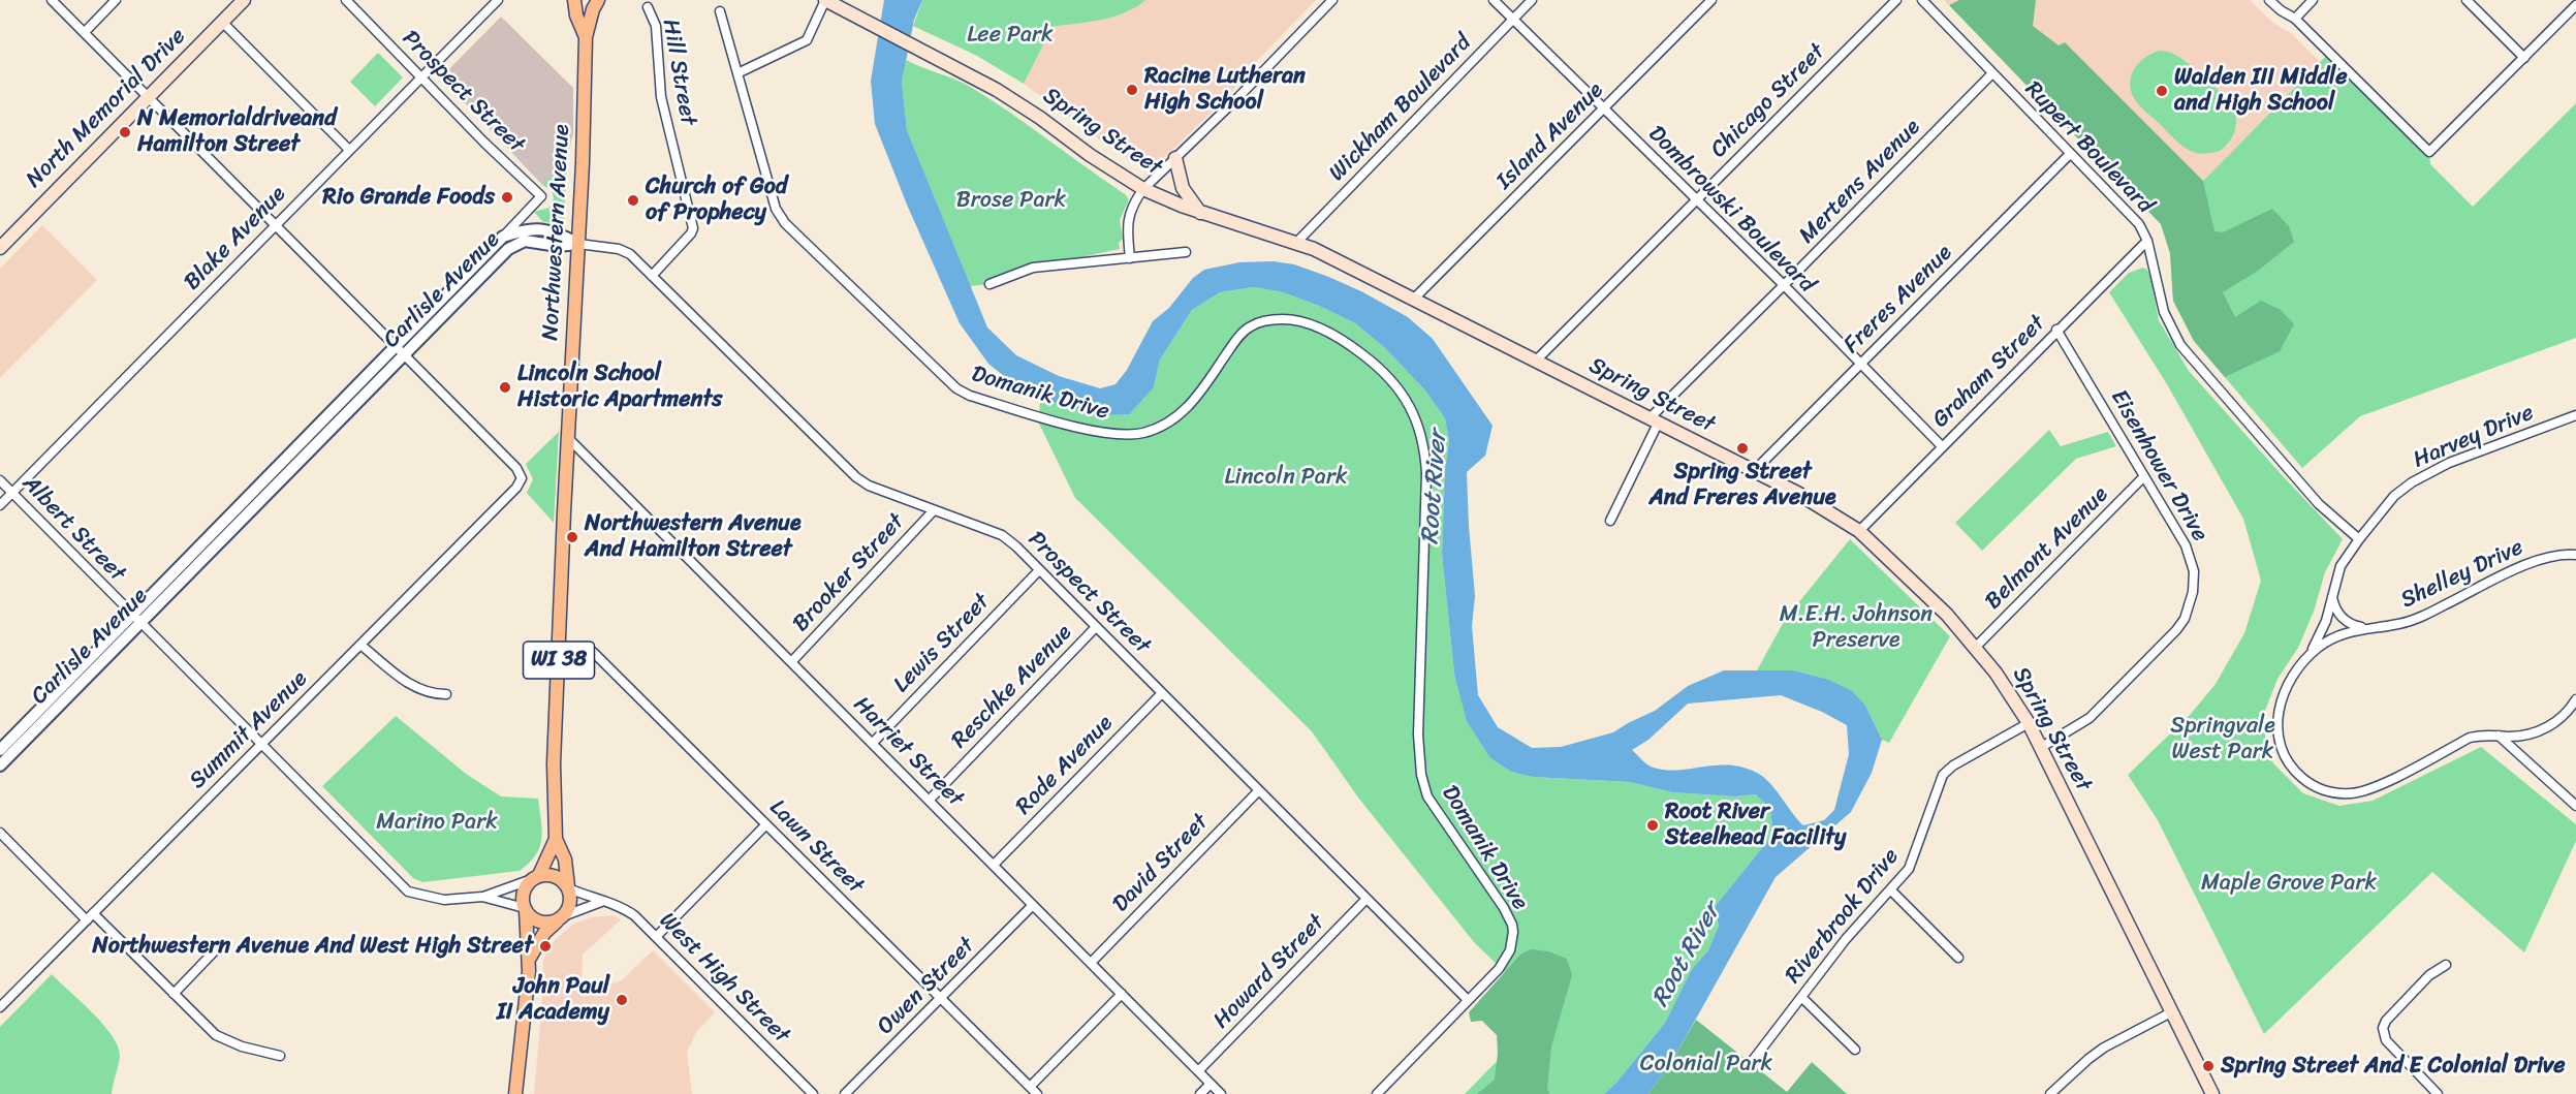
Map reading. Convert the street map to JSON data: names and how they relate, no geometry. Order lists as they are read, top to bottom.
{
  "streets": {
    "main road": [
      "North Memorial Drive",
      "Spring Street",
      "Northwestern Avenue",
      "WI 38"
    ],
    "street": [
      "Hill Street",
      "Prospect Street",
      "Chicago Street",
      "Wickham Boulevard",
      "Island Avenue",
      "Rupert Boulevard",
      "Mertens Avenue",
      "Dombrowski Boulevard",
      "Blake Avenue",
      "Carlisle Avenue",
      "Freres Avenue",
      "Graham Street",
      "Domanik Drive",
      "Harvey Drive",
      "Eisenhower Drive",
      "Albert Street",
      "Belmont Avenue",
      "Brooker Street",
      "Shelley Drive",
      "Lewis Street",
      "Reschke Avenue",
      "Summit Avenue",
      "Harriet Street",
      "Rode Avenue",
      "Lawn Street",
      "David Street",
      "Riverbrook Drive",
      "Howard Street",
      "West High Street",
      "Owen Street"
    ]
  },
  "crossings": [
    ["Hill Street", "Prospect Street"],
    ["Prospect Street", "Northwestern Avenue"],
    ["Prospect Street", "Blake Avenue"],
    ["Prospect Street", "Carlisle Avenue"],
    ["Prospect Street", "Domanik Drive"],
    ["Prospect Street", "Brooker Street"],
    ["Prospect Street", "Lewis Street"],
    ["Prospect Street", "Reschke Avenue"],
    ["Prospect Street", "Rode Avenue"],
    ["Prospect Street", "David Street"],
    ["Prospect Street", "Howard Street"],
    ["Chicago Street", "Spring Street"],
    ["Chicago Street", "Dombrowski Boulevard"],
    ["Wickham Boulevard", "Spring Street"],
    ["Wickham Boulevard", "Dombrowski Boulevard"],
    ["Spring Street", "Island Avenue"],
    ["Spring Street", "Mertens Avenue"],
    ["Spring Street", "Freres Avenue"],
    ["Spring Street", "Graham Street"],
    ["Spring Street", "Eisenhower Drive"],
    ["Spring Street", "Belmont Avenue"],
    ["Spring Street", "Riverbrook Drive"],
    ["Island Avenue", "Dombrowski Boulevard"],
    ["Rupert Boulevard", "Mertens Avenue"],
    ["Rupert Boulevard", "Freres Avenue"],
    ["Rupert Boulevard", "Graham Street"],
    ["Rupert Boulevard", "Harvey Drive"],
    ["Mertens Avenue", "Dombrowski Boulevard"],
    ["Dombrowski Boulevard", "Freres Avenue"],
    ["Dombrowski Boulevard", "Graham Street"],
    ["Northwestern Avenue", "Carlisle Avenue"],
    ["Northwestern Avenue", "Albert Street"],
    ["Northwestern Avenue", "WI 38"],
    ["Northwestern Avenue", "Harriet Street"],
    ["Northwestern Avenue", "Lawn Street"],
    ["Northwestern Avenue", "West High Street"],
    ["Blake Avenue", "Albert Street"],
    ["Carlisle Avenue", "Albert Street"],
    ["Carlisle Avenue", "Summit Avenue"],
    ["Graham Street", "Eisenhower Drive"],
    ["Harvey Drive", "Shelley Drive"],
    ["Eisenhower Drive", "Belmont Avenue"],
    ["Albert Street", "WI 38"],
    ["Albert Street", "Summit Avenue"],
    ["Albert Street", "West High Street"],
    ["Brooker Street", "Harriet Street"],
    ["Lewis Street", "Harriet Street"],
    ["WI 38", "West High Street"],
    ["Reschke Avenue", "Harriet Street"],
    ["Harriet Street", "Rode Avenue"],
    ["Harriet Street", "David Street"],
    ["Harriet Street", "Howard Street"],
    ["Harriet Street", "Owen Street"],
    ["Lawn Street", "Owen Street"]
  ],
  "water": ["Root River"],
  "parks": [
    "Lee Park",
    "Brose Park",
    "Lincoln Park",
    "M.E.H. Johnson Preserve",
    "Springvale West Park",
    "Marino Park",
    "Maple Grove Park",
    "Colonial Park"
  ],
  "places": [
    "Racine Lutheran High School",
    "Walden III Middle and High School",
    "N Memorialdriveand Hamilton Street",
    "Rio Grande Foods",
    "Church of God of Prophecy",
    "Lincoln School Historic Apartments",
    "Spring Street And Freres Avenue",
    "Northwestern Avenue And Hamilton Street",
    "Root River Steelhead Facility",
    "Northwestern Avenue And West High Street",
    "John Paul II Academy",
    "Spring Street And E Colonial Drive"
  ]
}
